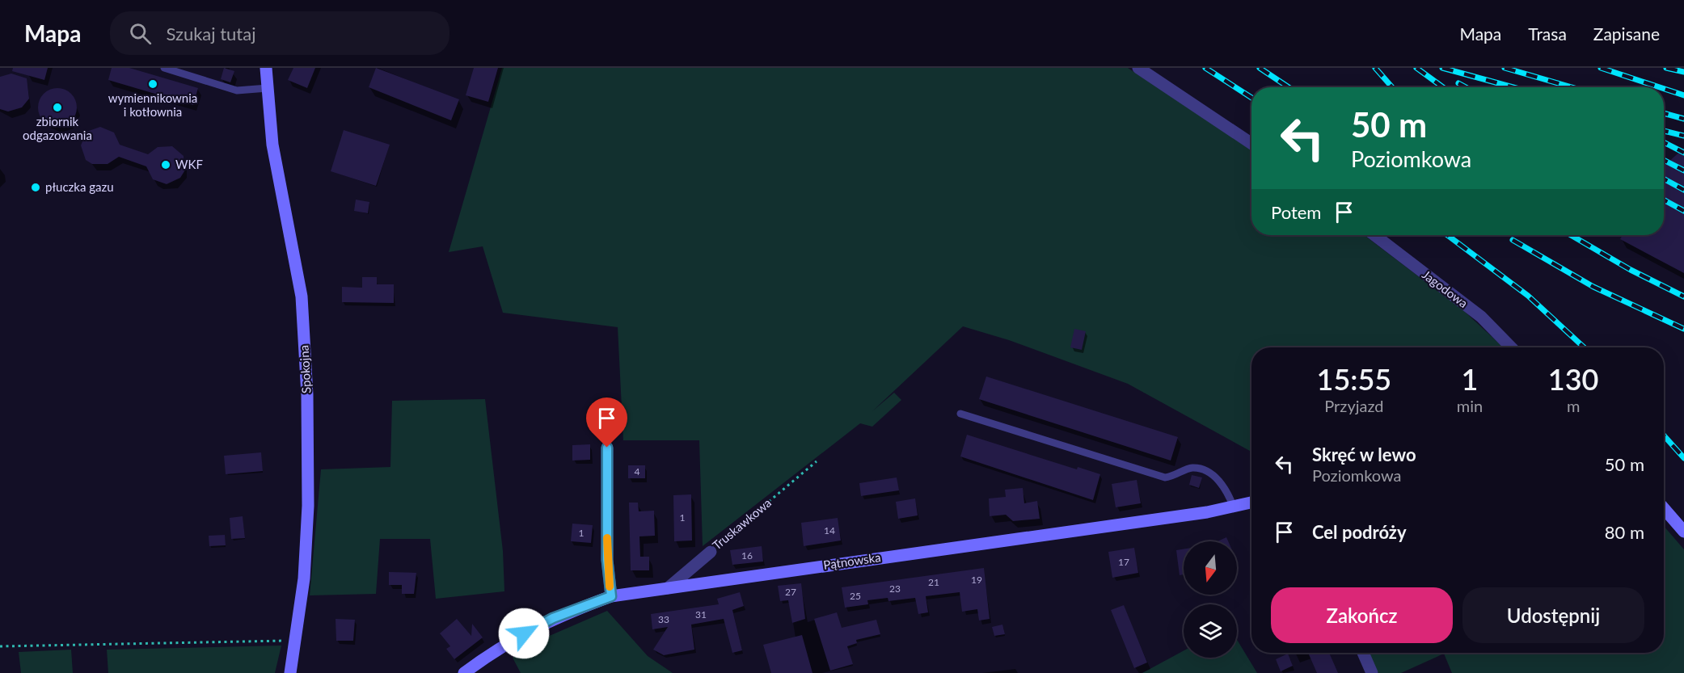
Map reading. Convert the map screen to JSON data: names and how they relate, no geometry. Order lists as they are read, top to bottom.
{
  "streets": {
    "street": [
      "Jagodowa",
      "Spokojna",
      "Truskawkowa",
      "Pątnowska"
    ]
  },
  "crossings": [
    ["Truskawkowa", "Pątnowska"]
  ],
  "places": [
    "wymiennikownia i kotłownia",
    "zbiornik odgazowania",
    "WKF",
    "płuczka gazu"
  ],
  "house_numbers": [
    "4",
    "1",
    "14",
    "1",
    "16",
    "17",
    "19",
    "21",
    "23",
    "27",
    "25",
    "31",
    "33"
  ],
  "north": "bottom",
  "page": {
    "header": "Mapa",
    "search": "Szukaj tutaj",
    "nav": ["Mapa", "Trasa", "Zapisane"],
    "turn": ["50 m", "Poziomkowa"],
    "then": "Potem",
    "eta": [
      "15:55",
      "Przyjazd",
      "1",
      "min",
      "130",
      "m"
    ],
    "list": [
      {
        "name": "Skręć w lewo",
        "note": "Poziomkowa",
        "value": "50 m"
      },
      {
        "name": "Cel podróży",
        "value": "80 m"
      }
    ],
    "buttons": ["Zakończ", "Udostępnij"]
  }
}
